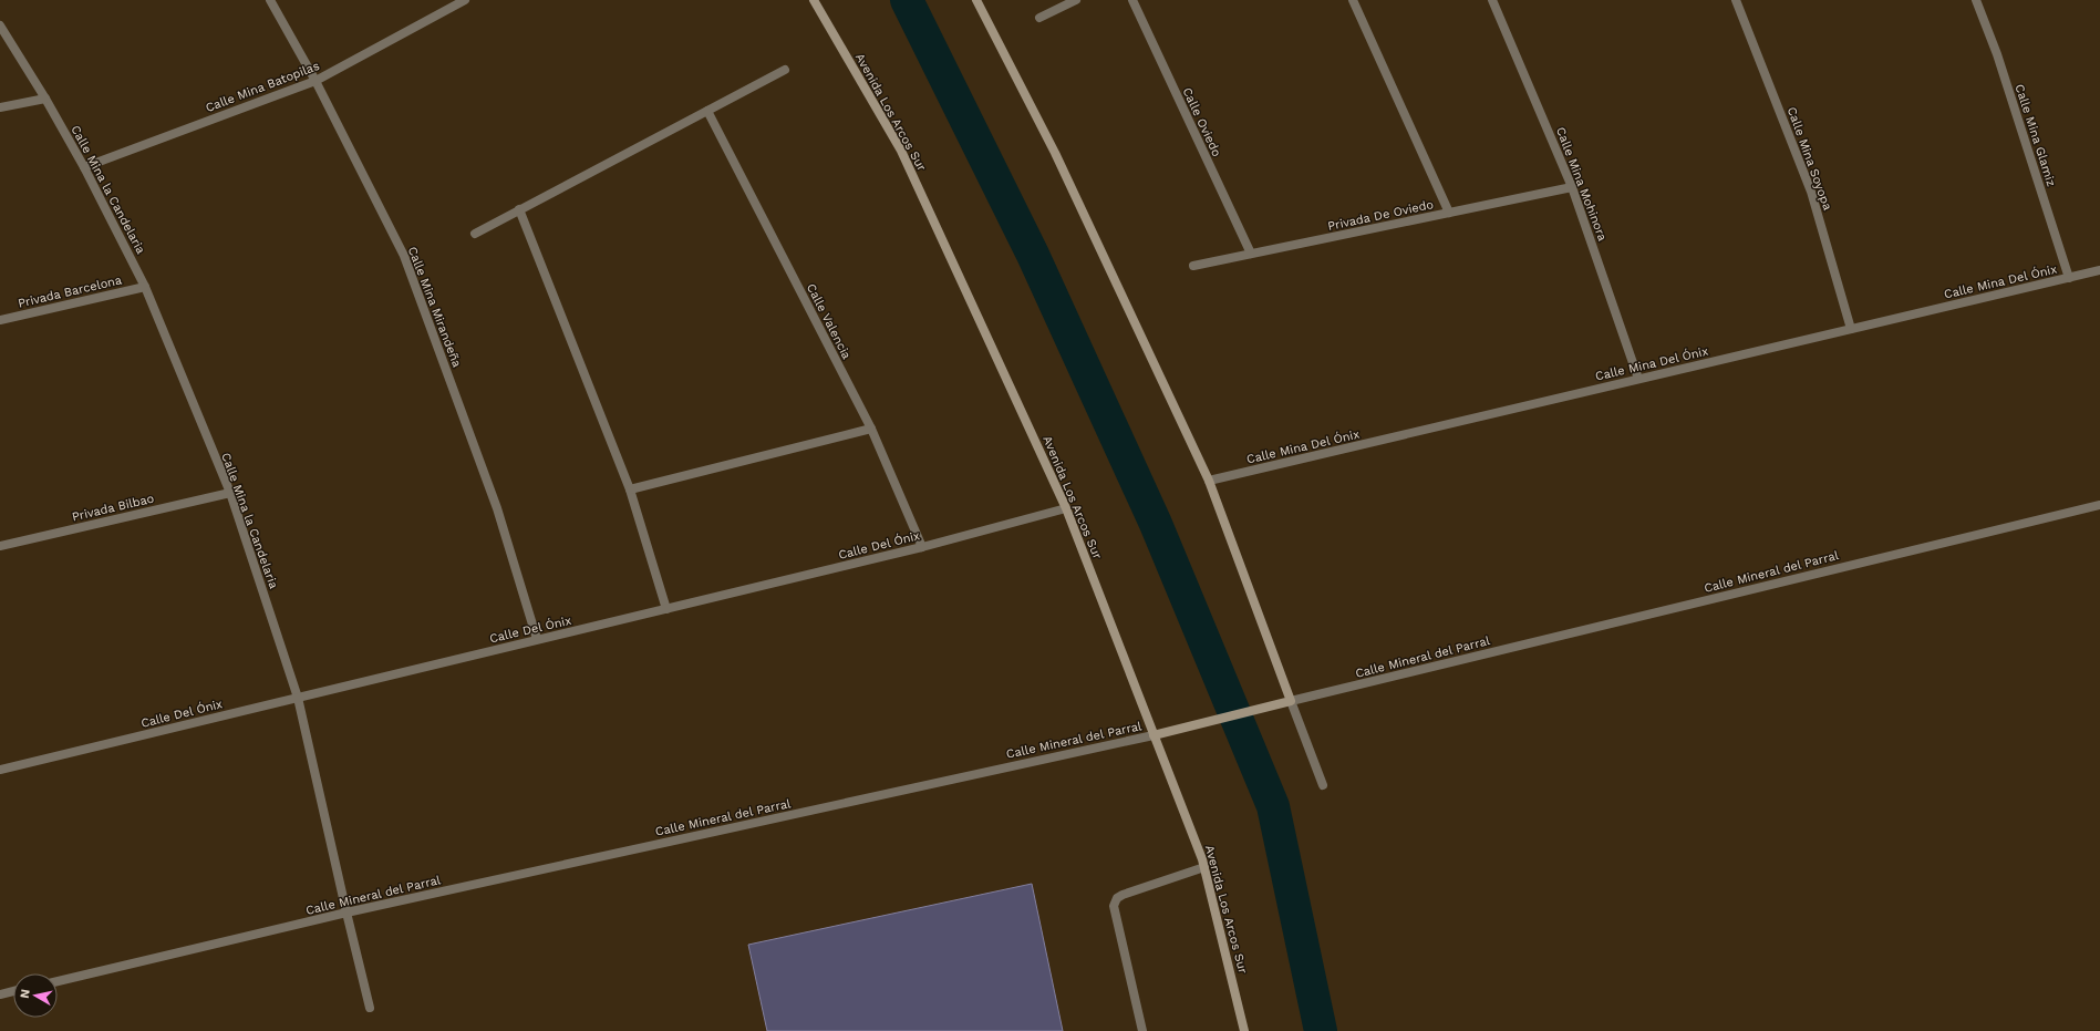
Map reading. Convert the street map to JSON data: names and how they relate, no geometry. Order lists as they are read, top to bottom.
{
  "streets": {
    "street": [
      "Calle Mina Batopilas",
      "Avenida Los Arcos Sur",
      "Calle Oviedo",
      "Calle Mina Glamiz",
      "Calle Mina Soyopa",
      "Calle Mina Mohinora",
      "Calle Mina la Candelaria",
      "Privada De Oviedo",
      "Calle Mina Del Ónix",
      "Privada Barcelona",
      "Calle Mina Mirandeña",
      "Calle Valencia",
      "Privada Bilbao",
      "Calle Del Ónix",
      "Calle Mineral del Parral"
    ]
  },
  "crossings": [
    ["Calle Mina Batopilas", "Calle Mina la Candelaria"],
    ["Calle Mina Batopilas", "Calle Mina Mirandeña"],
    ["Avenida Los Arcos Sur", "Calle Del Ónix"],
    ["Avenida Los Arcos Sur", "Calle Mineral del Parral"],
    ["Calle Oviedo", "Privada De Oviedo"],
    ["Calle Mina Glamiz", "Calle Mina Del Ónix"],
    ["Calle Mina Soyopa", "Calle Mina Del Ónix"],
    ["Calle Mina Mohinora", "Privada De Oviedo"],
    ["Calle Mina Mohinora", "Calle Mina Del Ónix"],
    ["Calle Mina la Candelaria", "Privada Barcelona"],
    ["Calle Mina la Candelaria", "Privada Bilbao"],
    ["Calle Mina la Candelaria", "Calle Del Ónix"],
    ["Calle Mina la Candelaria", "Calle Mineral del Parral"],
    ["Calle Mina Mirandeña", "Calle Del Ónix"],
    ["Calle Valencia", "Calle Del Ónix"]
  ],
  "north": "left"
}
